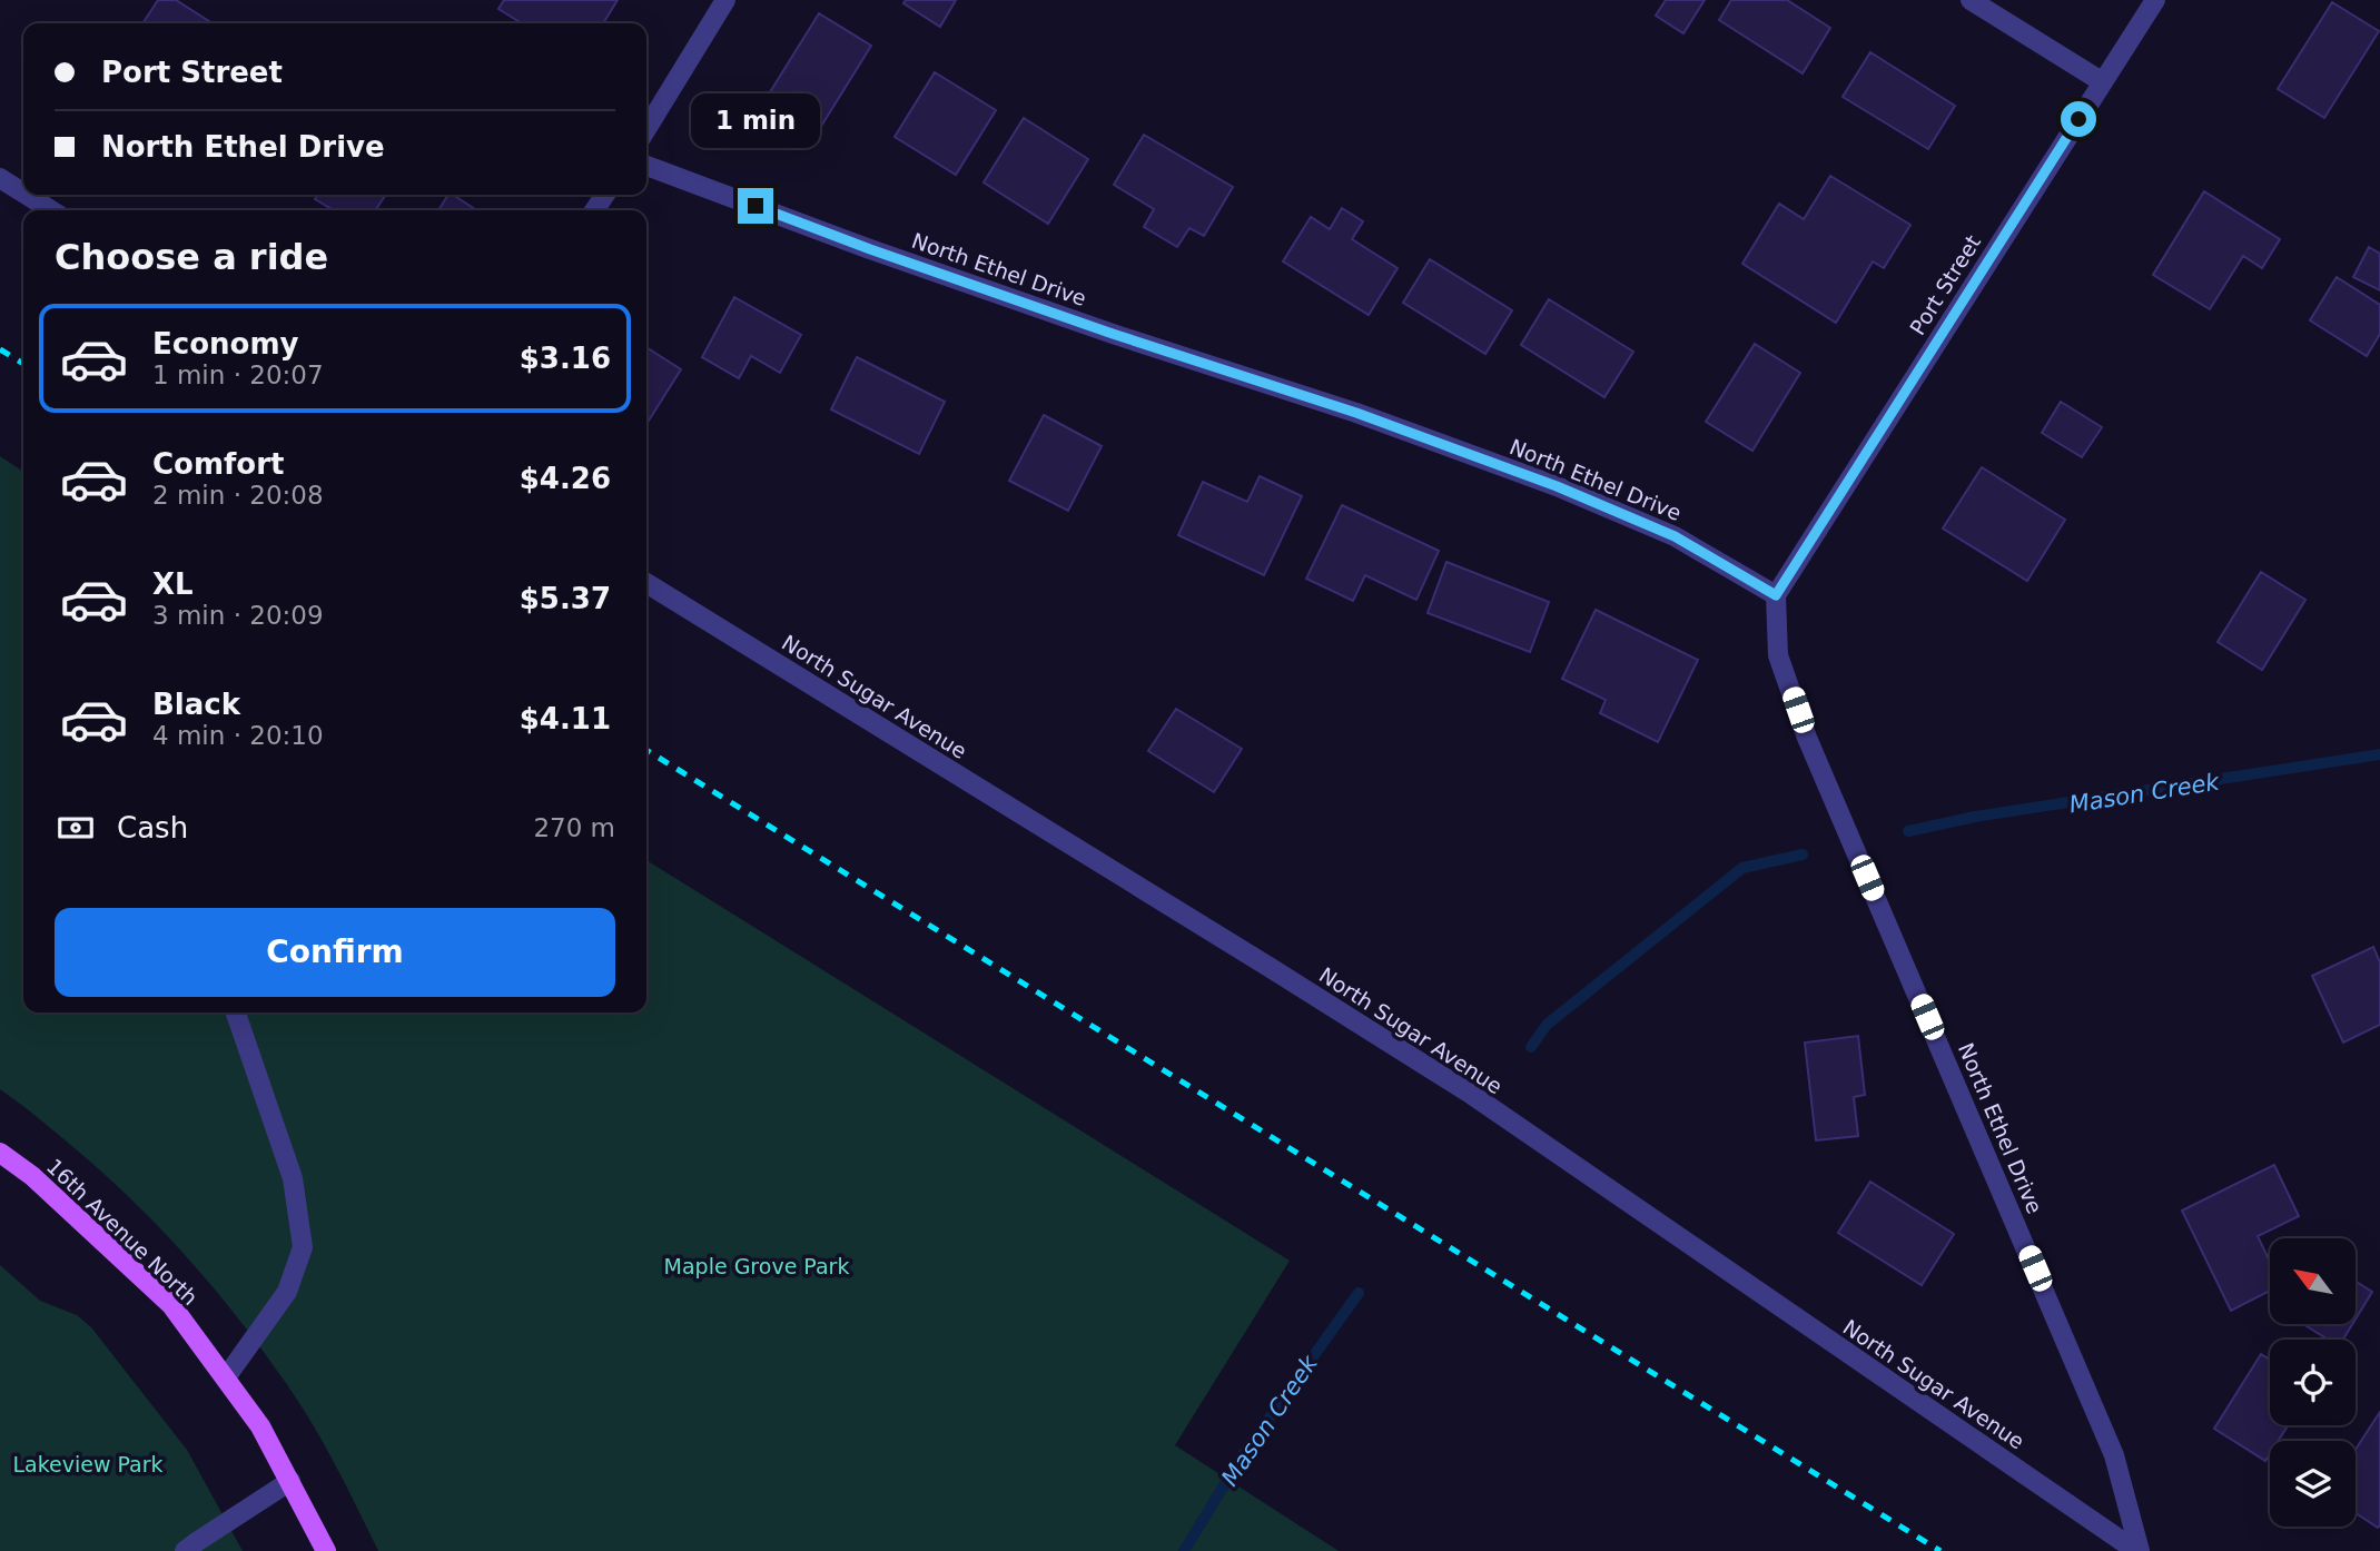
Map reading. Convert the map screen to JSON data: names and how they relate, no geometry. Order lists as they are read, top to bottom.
{
  "streets": {
    "main road": ["16th Avenue North"],
    "street": ["North Ethel Drive", "Port Street", "North Sugar Avenue"]
  },
  "crossings": [
    ["North Ethel Drive", "Port Street"],
    ["North Ethel Drive", "North Sugar Avenue"]
  ],
  "water": ["Mason Creek"],
  "parks": ["Maple Grove Park", "Lakeview Park"],
  "north": "top left",
  "page": {
    "banner": ["Port Street", "North Ethel Drive"],
    "bubble": "1 min",
    "heading": "Choose a ride",
    "list": [
      {
        "name": "Economy",
        "note": "1 min · 20:07",
        "value": "$3.16"
      },
      {
        "name": "Comfort",
        "note": "2 min · 20:08",
        "value": "$4.26"
      },
      {
        "name": "XL",
        "note": "3 min · 20:09",
        "value": "$5.37"
      },
      {
        "name": "Black",
        "note": "4 min · 20:10",
        "value": "$4.11"
      }
    ],
    "pay": ["Cash", "270 m"],
    "buttons": "Confirm"
  }
}
